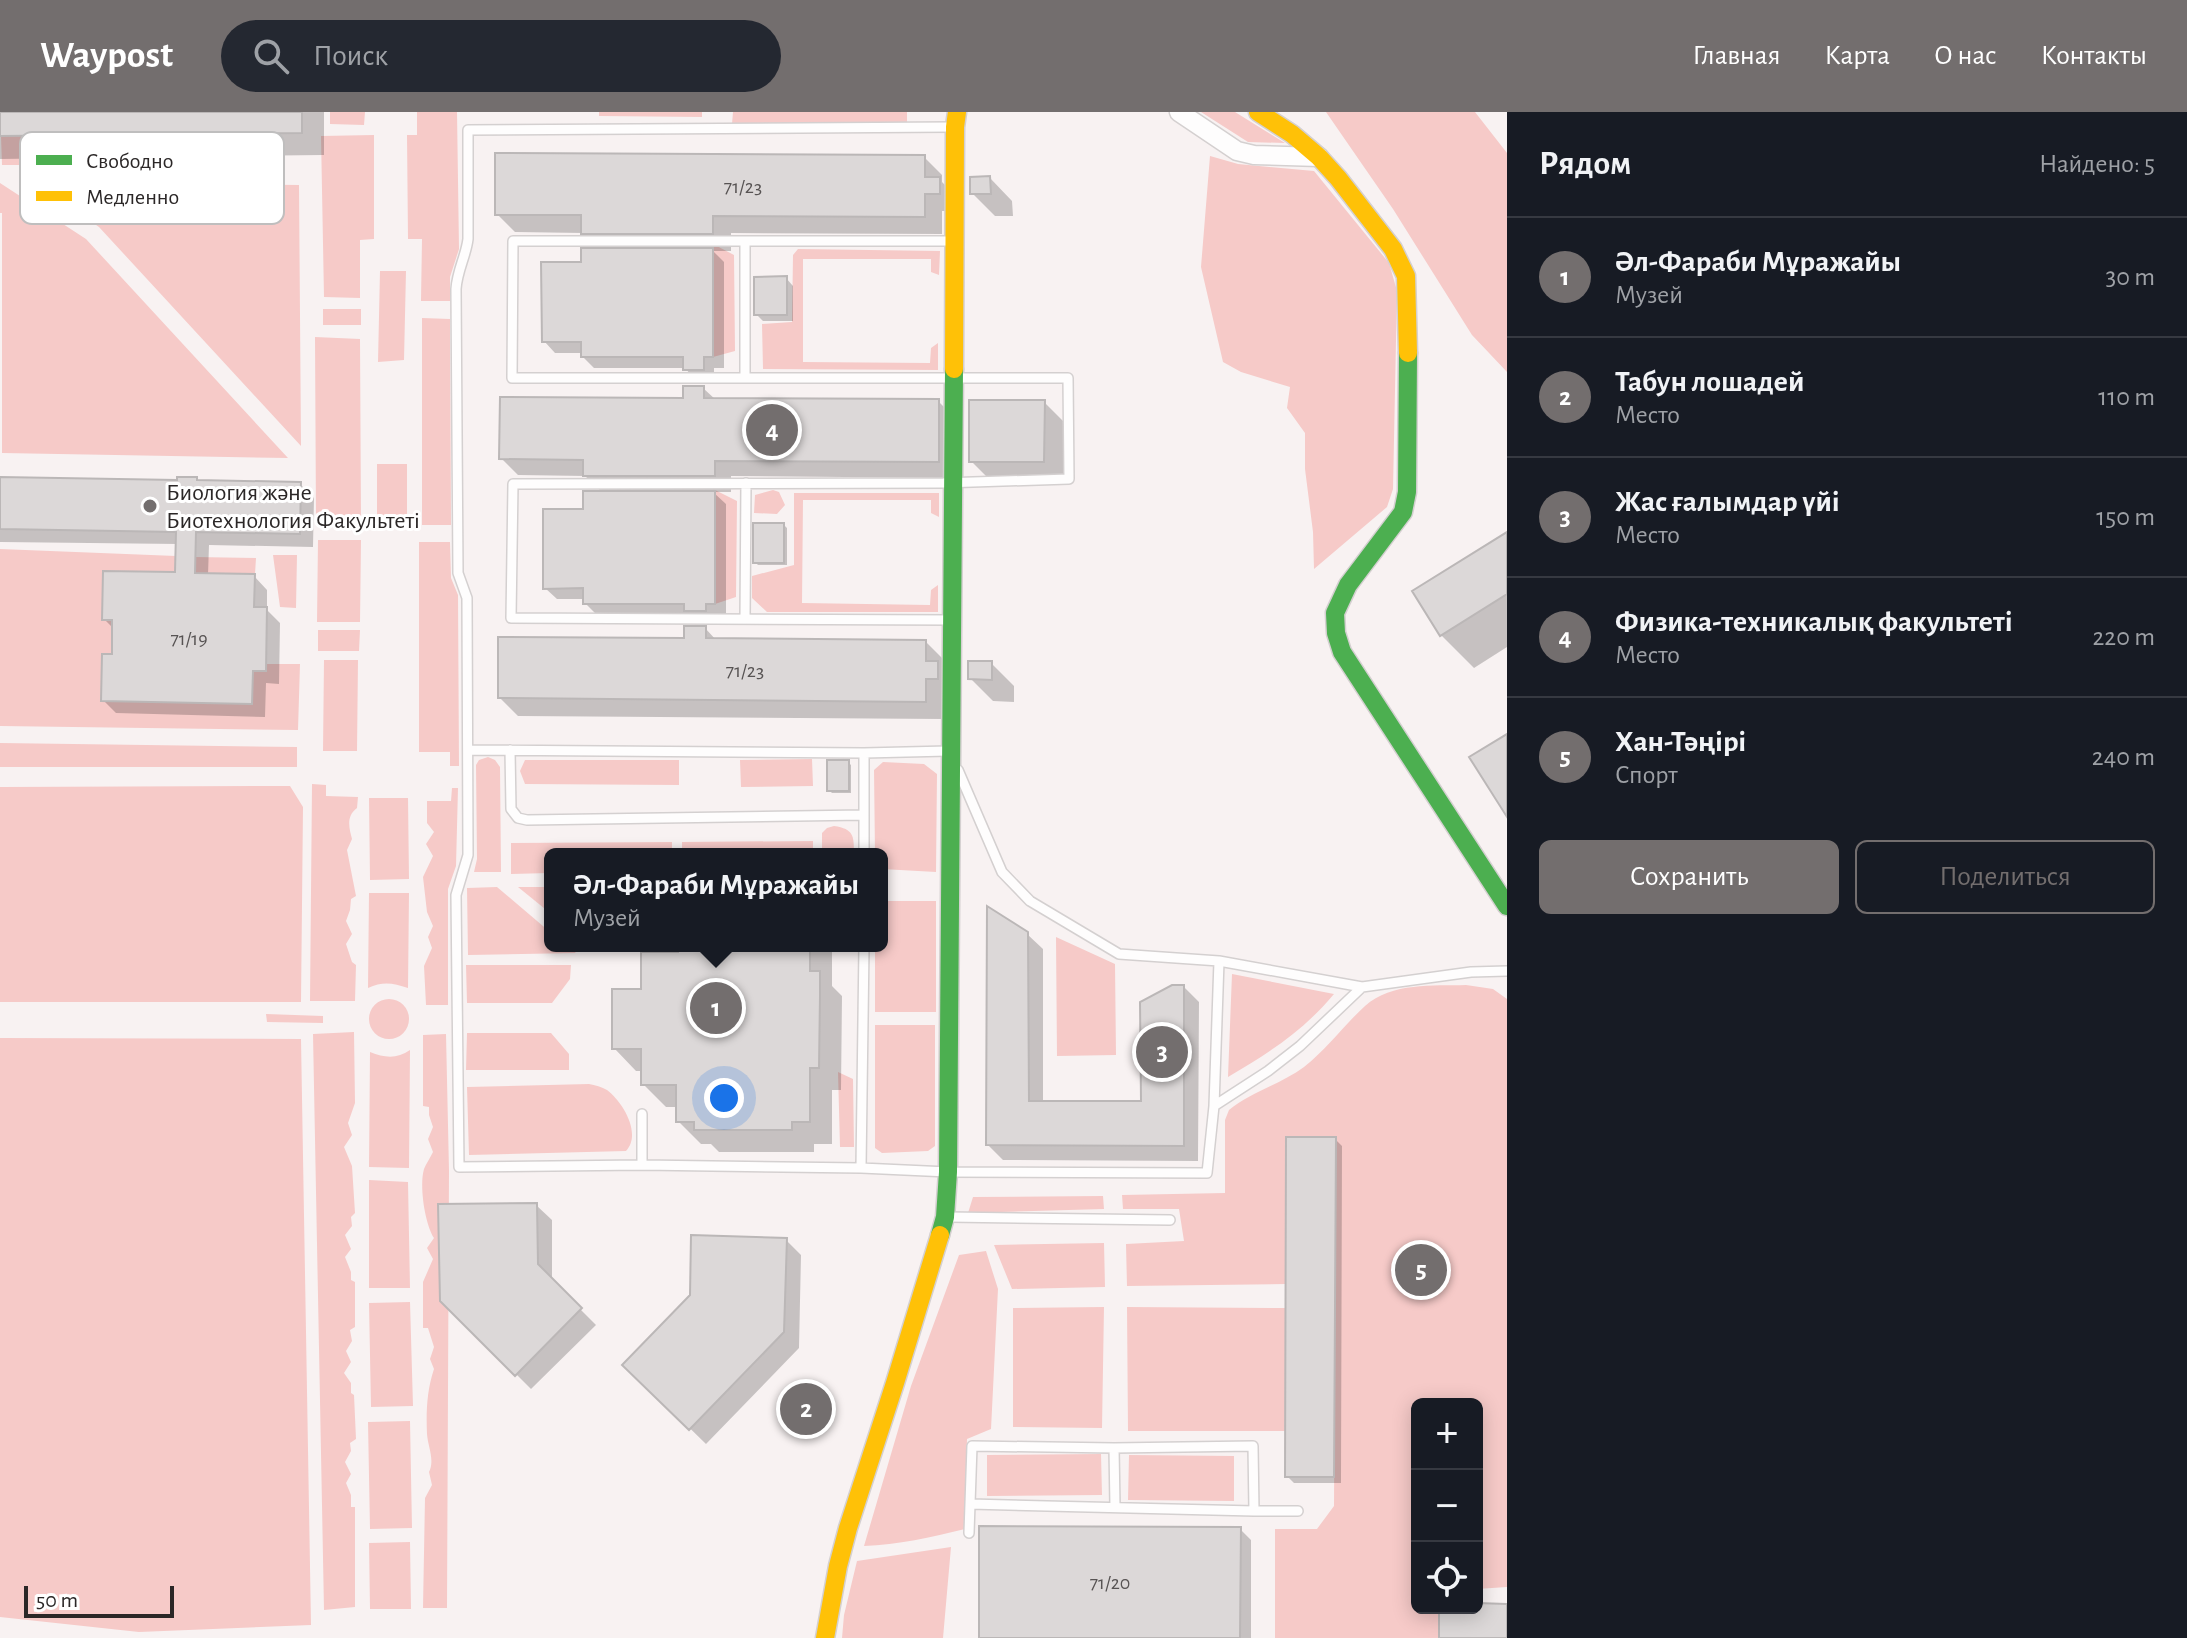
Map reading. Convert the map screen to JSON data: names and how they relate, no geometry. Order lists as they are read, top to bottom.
{
  "places": ["Биология және Биотехнология Факультеті"],
  "house_numbers": [
    "71/23",
    "71/19",
    "71/23",
    "71/20"
  ],
  "legend": ["Свободно", "Медленно"],
  "scale_bar": "50 m",
  "page": {
    "header": "Waypost",
    "search": "Поиск",
    "nav": [
      "Главная",
      "Карта",
      "О нас",
      "Контакты"
    ],
    "heading": ["Рядом", "Найдено: 5"],
    "list": [
      {
        "mark": "1",
        "name": "Әл-Фараби Мұражайы",
        "note": "Музей",
        "value": "30 m"
      },
      {
        "mark": "2",
        "name": "Табун лошадей",
        "note": "Место",
        "value": "110 m"
      },
      {
        "mark": "3",
        "name": "Жас ғалымдар үйі",
        "note": "Место",
        "value": "150 m"
      },
      {
        "mark": "4",
        "name": "Физика-техникалық факультеті",
        "note": "Место",
        "value": "220 m"
      },
      {
        "mark": "5",
        "name": "Хан-Тәңірі",
        "note": "Спорт",
        "value": "240 m"
      }
    ],
    "pins": [
      "4",
      "1",
      "3",
      "5",
      "2"
    ],
    "buttons": ["Сохранить", "Поделиться"],
    "popup": ["Әл-Фараби Мұражайы", "Музей"],
    "map_buttons": ["+", "−"],
    "scale": "50 m"
  }
}
